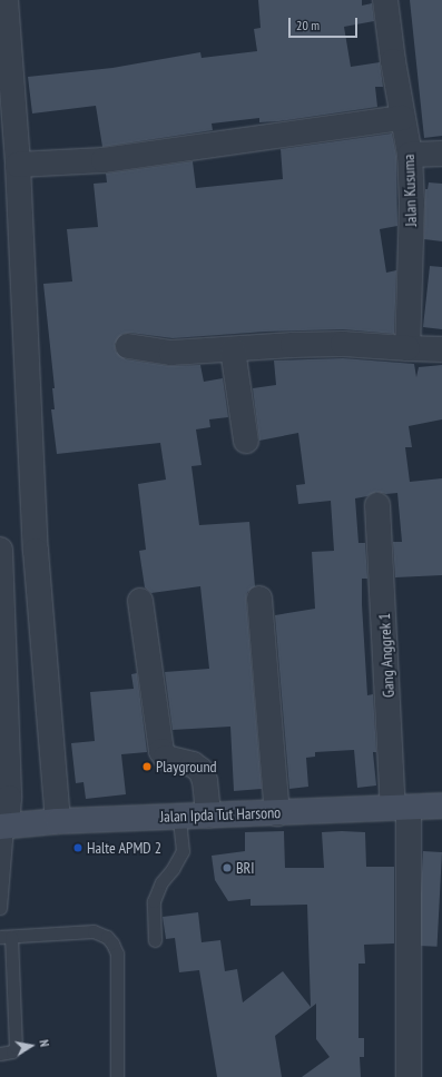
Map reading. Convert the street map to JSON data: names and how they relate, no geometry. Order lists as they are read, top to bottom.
{
  "streets": {
    "main road": ["Jalan Ipda Tut Harsono"],
    "street": ["Jalan Kusuma", "Gang Anggrek 1"]
  },
  "crossings": [
    ["Gang Anggrek 1", "Jalan Ipda Tut Harsono"]
  ],
  "places": ["Playground", "Halte APMD 2", "BRI"],
  "scale_bar": "20 m",
  "north": "right"
}
